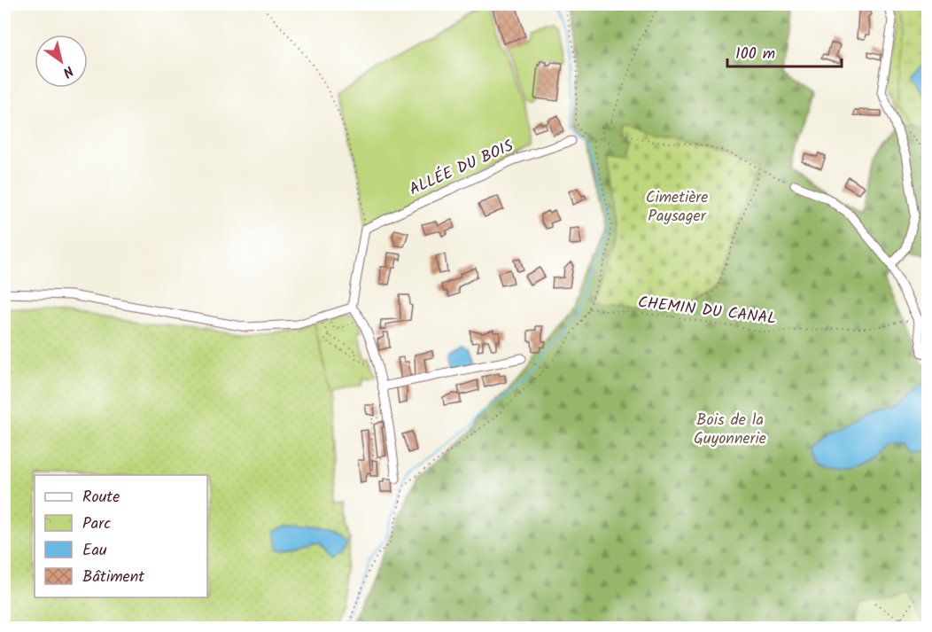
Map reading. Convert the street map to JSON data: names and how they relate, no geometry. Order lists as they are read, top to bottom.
{
  "streets": {
    "street": ["ALLÉE DU BOIS"],
    "path": ["CHEMIN DU CANAL"]
  },
  "parks": ["Cimetière Paysager", "Bois de la Guyonnerie"],
  "legend": [
    "Route",
    "Parc",
    "Eau",
    "Bâtiment"
  ],
  "scale_bar": "100 m",
  "north": "bottom right"
}
